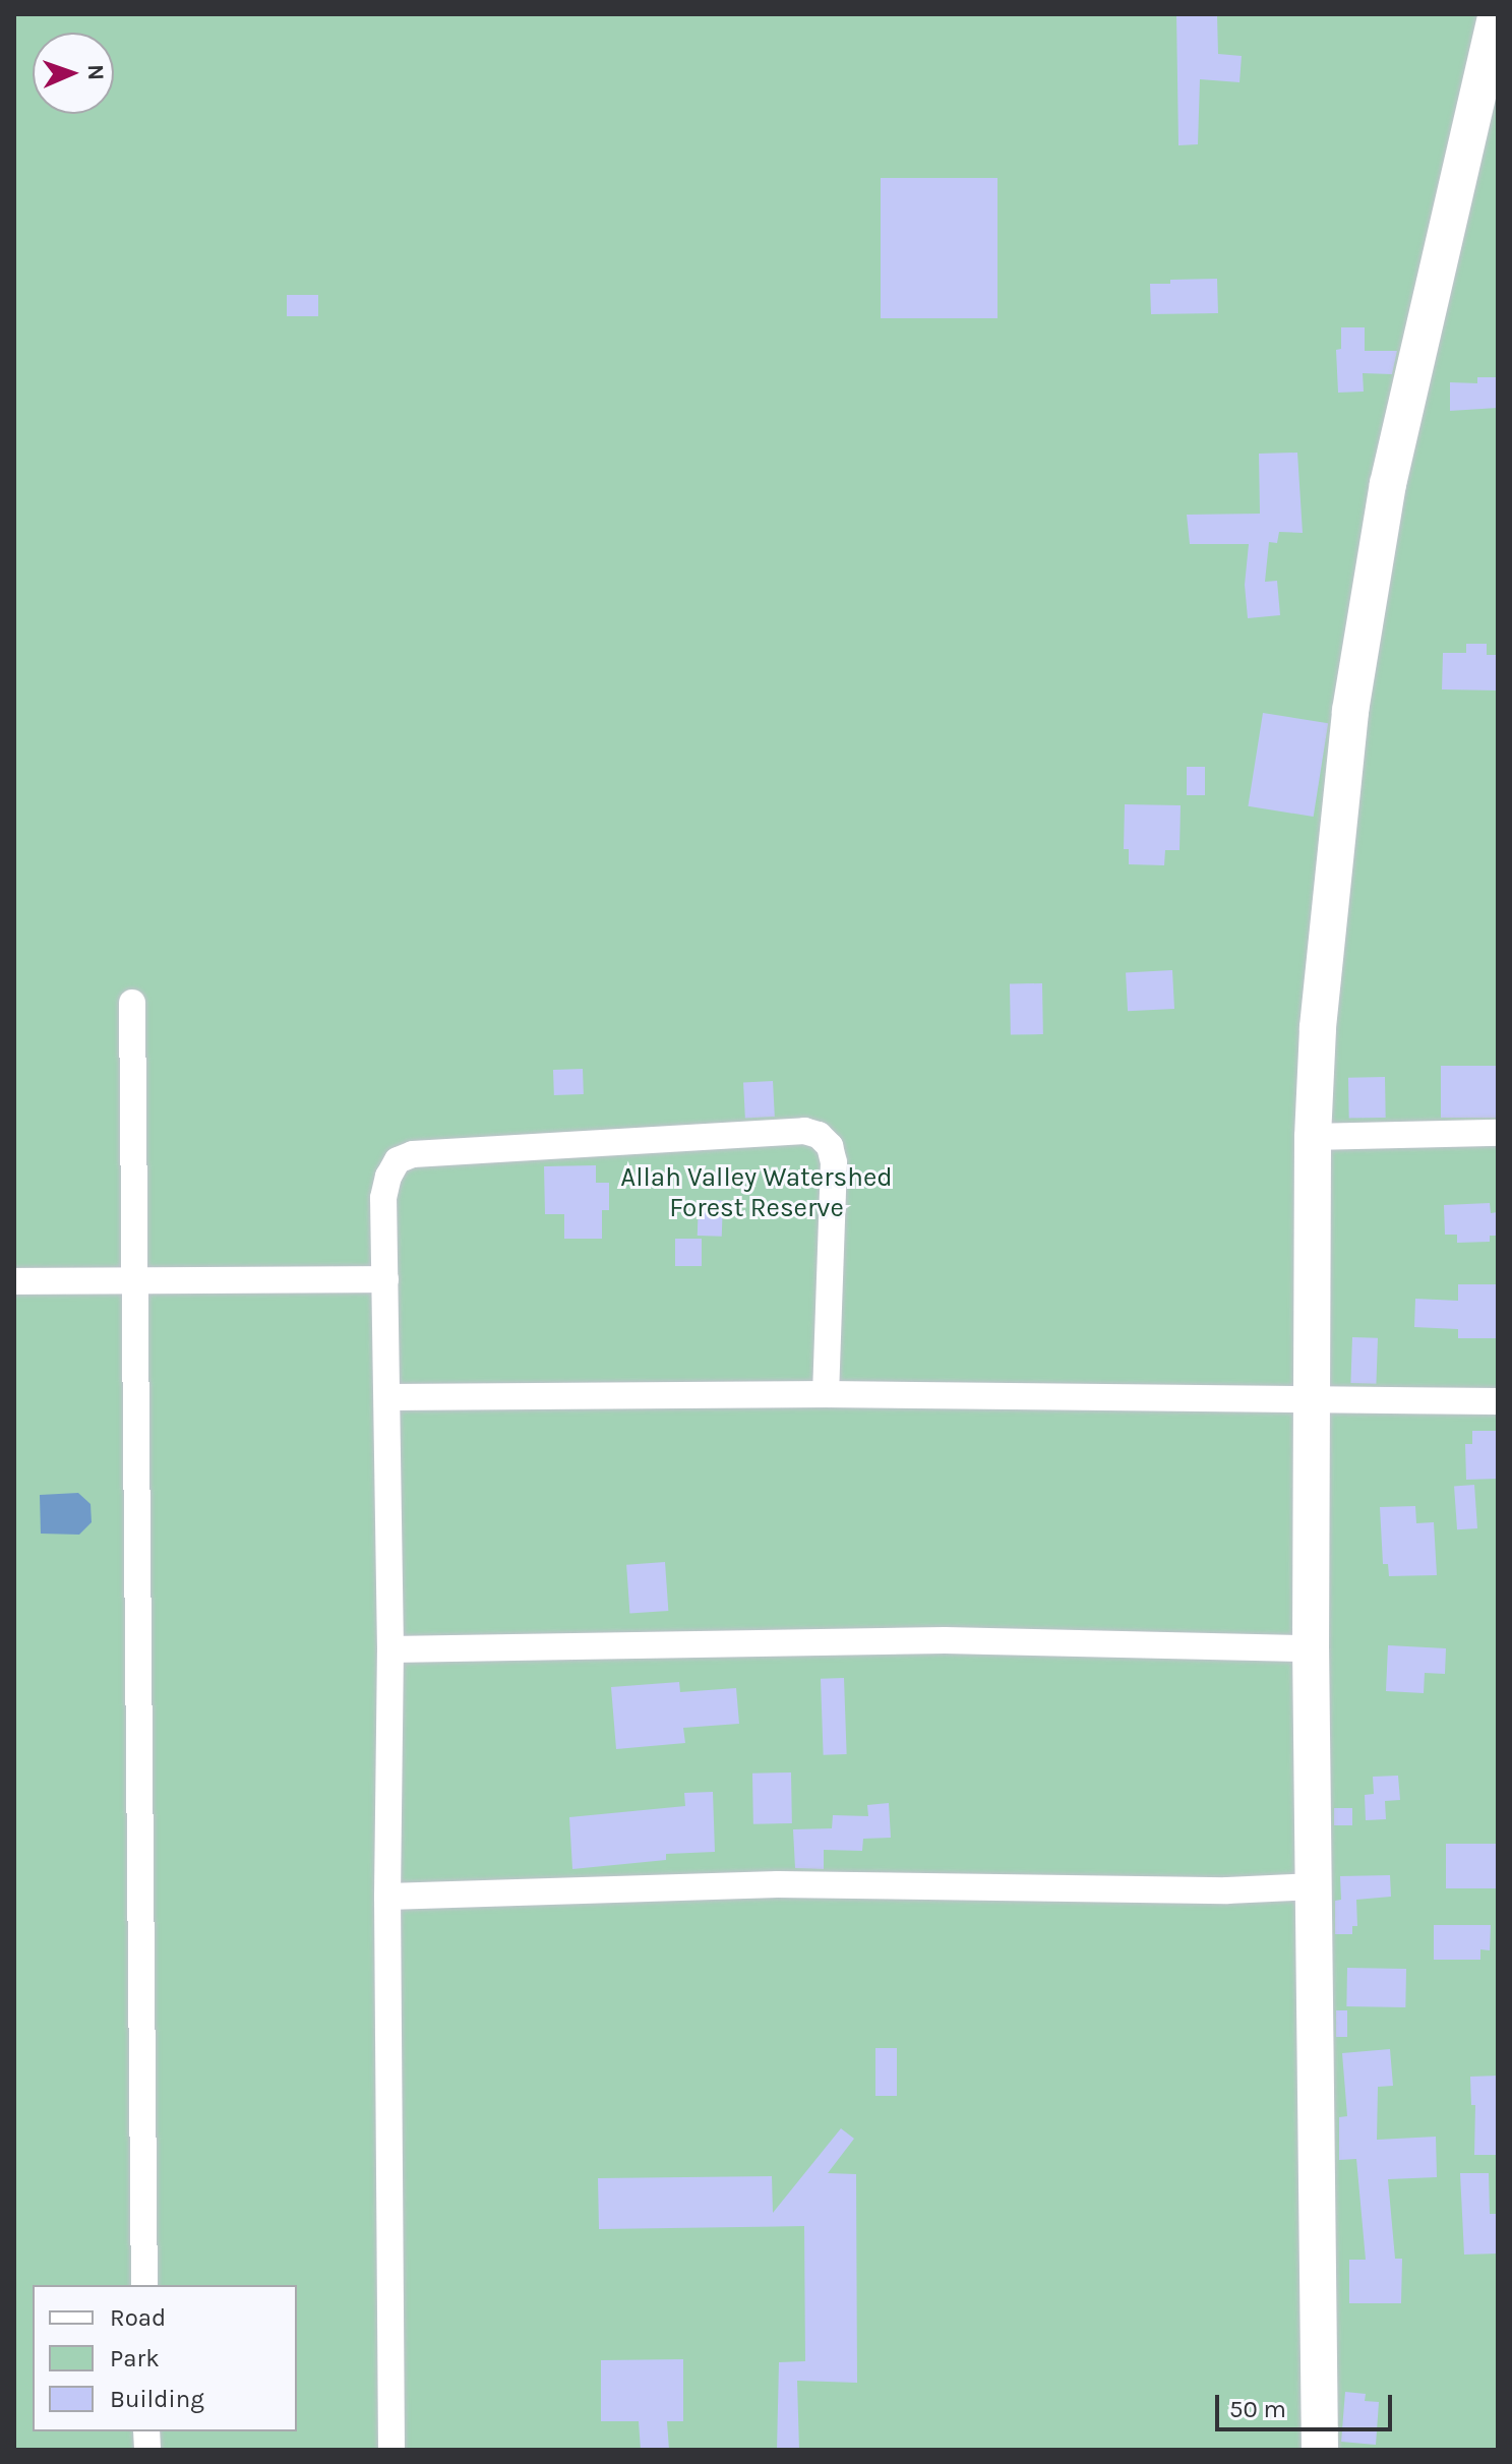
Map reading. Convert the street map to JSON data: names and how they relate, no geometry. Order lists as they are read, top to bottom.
{
  "parks": ["Allah Valley Watershed Forest Reserve"],
  "legend": ["Road", "Park", "Building"],
  "scale_bar": "50 m",
  "north": "right"
}
